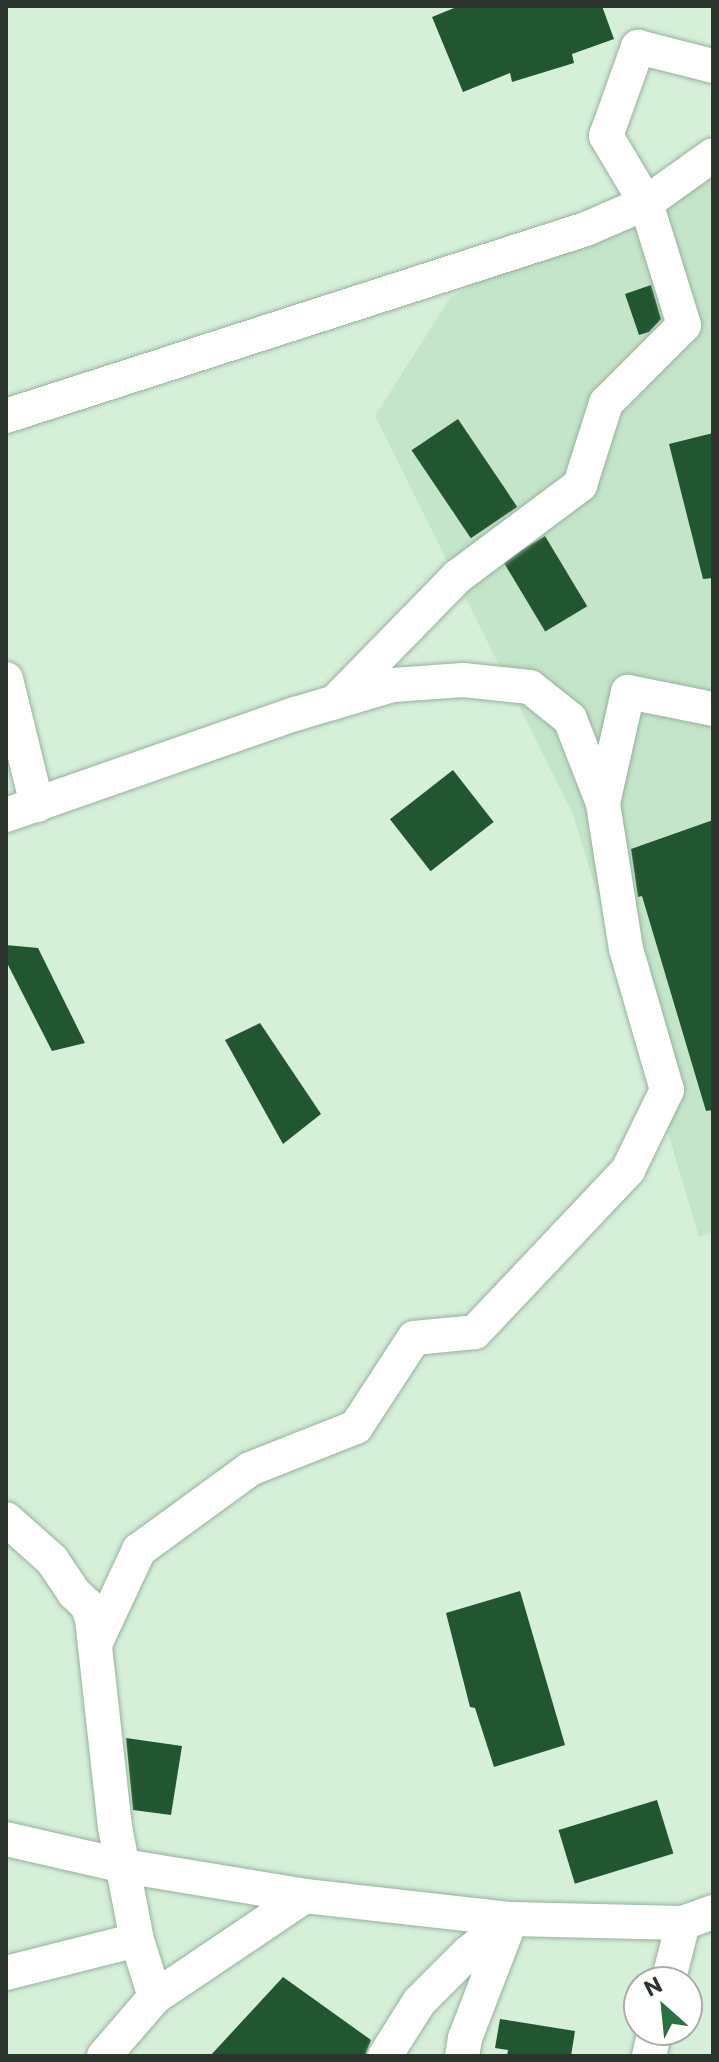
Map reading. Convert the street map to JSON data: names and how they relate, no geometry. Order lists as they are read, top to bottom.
{
  "north": "top left"
}
